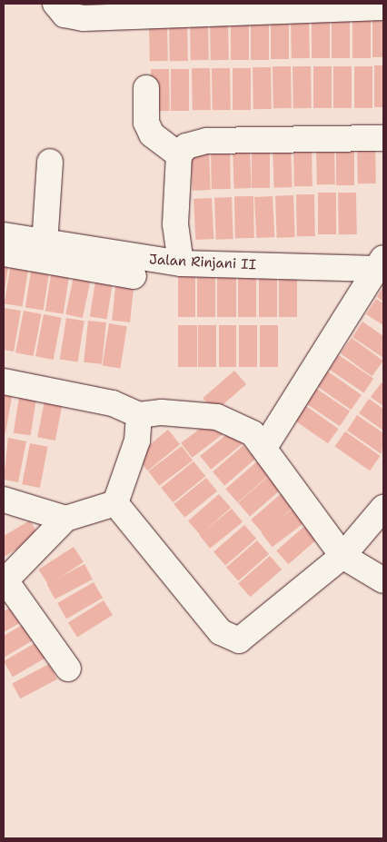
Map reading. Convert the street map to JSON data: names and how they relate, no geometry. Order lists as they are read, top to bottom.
{
  "streets": {
    "street": ["Jalan Rinjani II"]
  }
}
